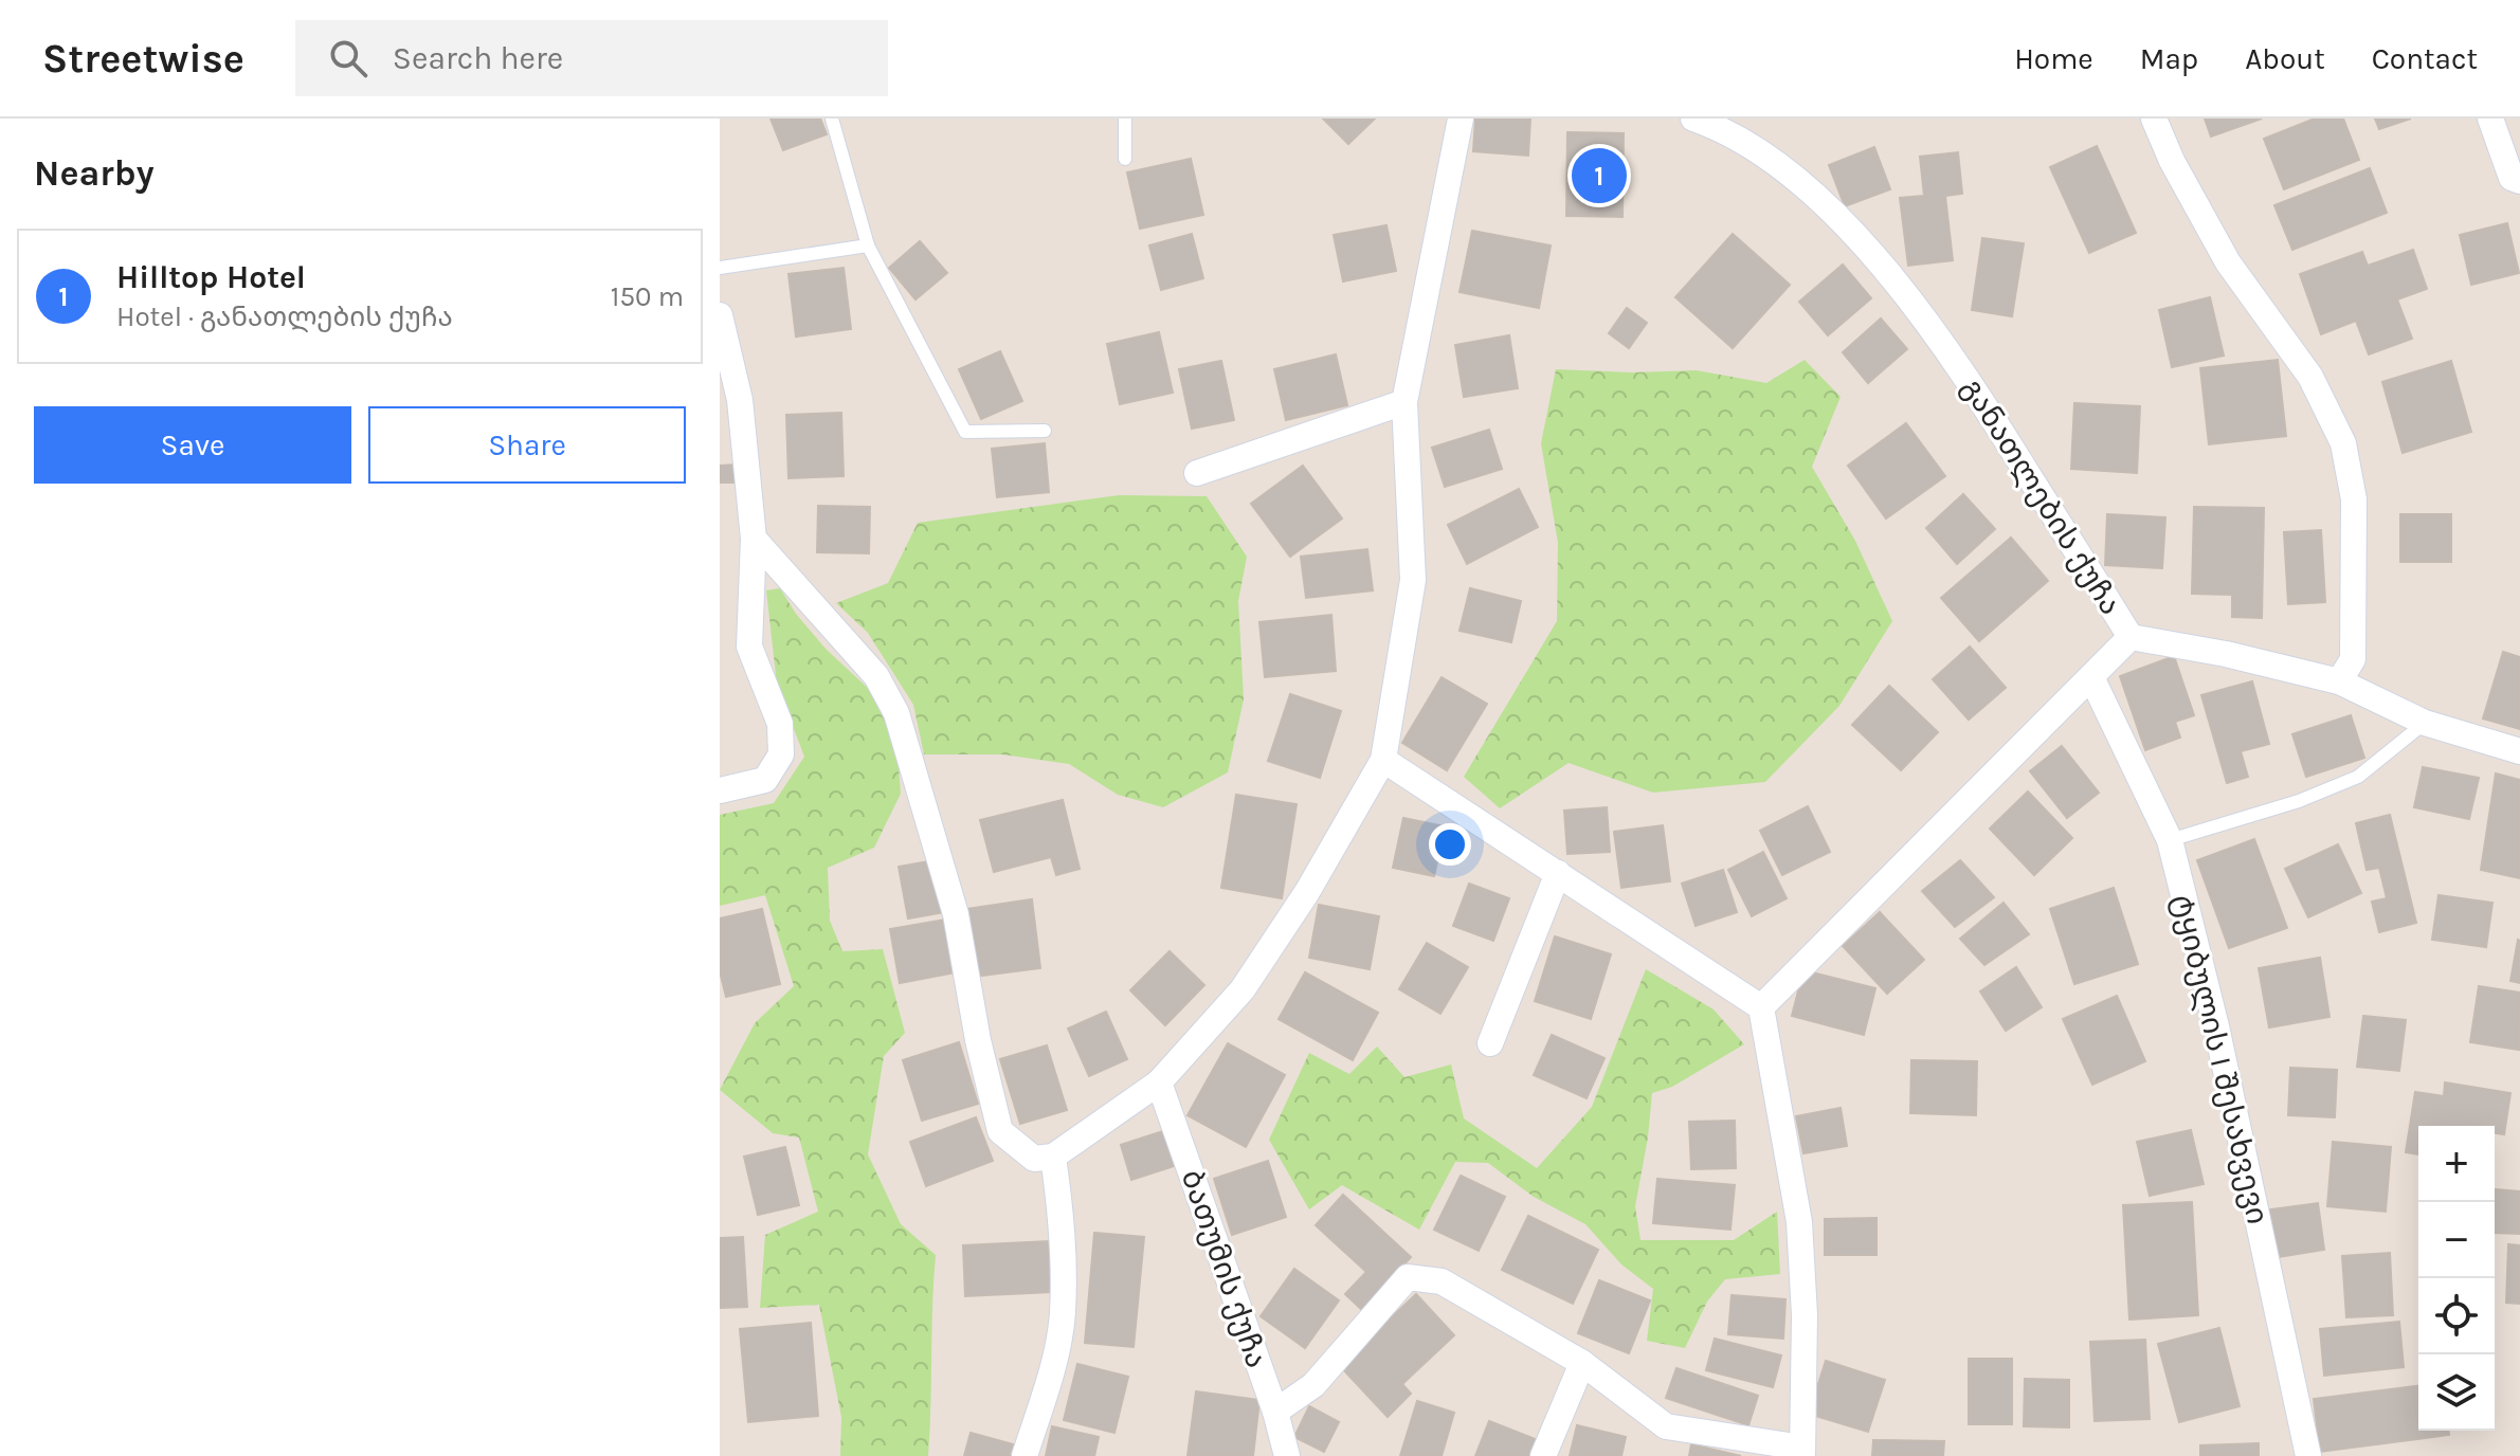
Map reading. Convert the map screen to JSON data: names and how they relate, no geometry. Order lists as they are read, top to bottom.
{
  "streets": {
    "street": ["განათლების ქუჩა", "ტყიბულის I შესახვევი", "ბათუმის ქუჩა"]
  },
  "page": {
    "header": "Streetwise",
    "search": "Search here",
    "nav": [
      "Home",
      "Map",
      "About",
      "Contact"
    ],
    "heading": "Nearby",
    "pins": "1",
    "list": [
      {
        "mark": "1",
        "name": "Hilltop Hotel",
        "note": "Hotel · განათლების ქუჩა",
        "value": "150 m"
      }
    ],
    "buttons": ["Save", "Share"],
    "map_buttons": ["+", "−"]
  }
}
